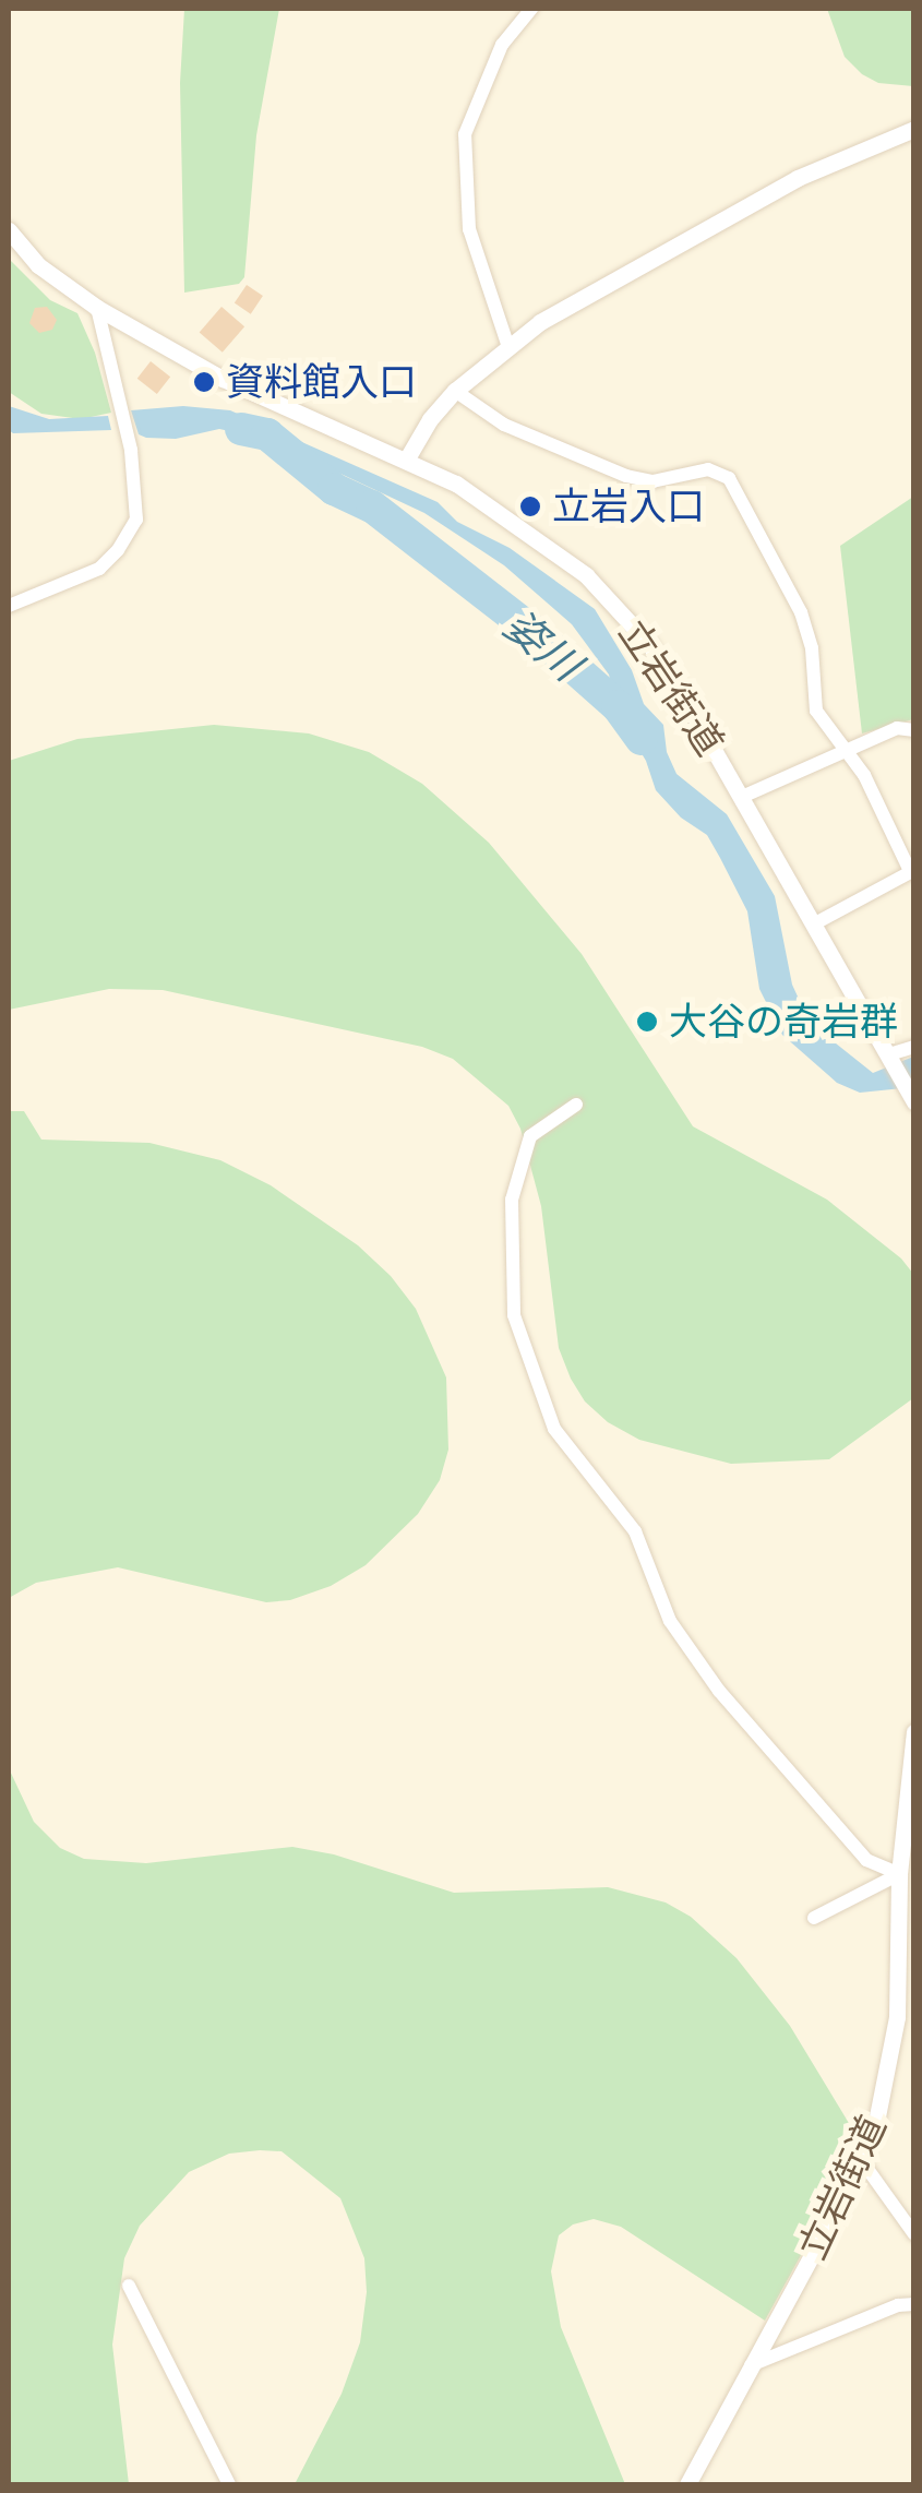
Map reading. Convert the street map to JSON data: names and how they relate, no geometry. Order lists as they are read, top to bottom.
{
  "streets": {
    "street": ["立岩街道"]
  },
  "water": ["姿川"],
  "places": ["資料館入口", "立岩入口", "大谷の奇岩群"]
}
